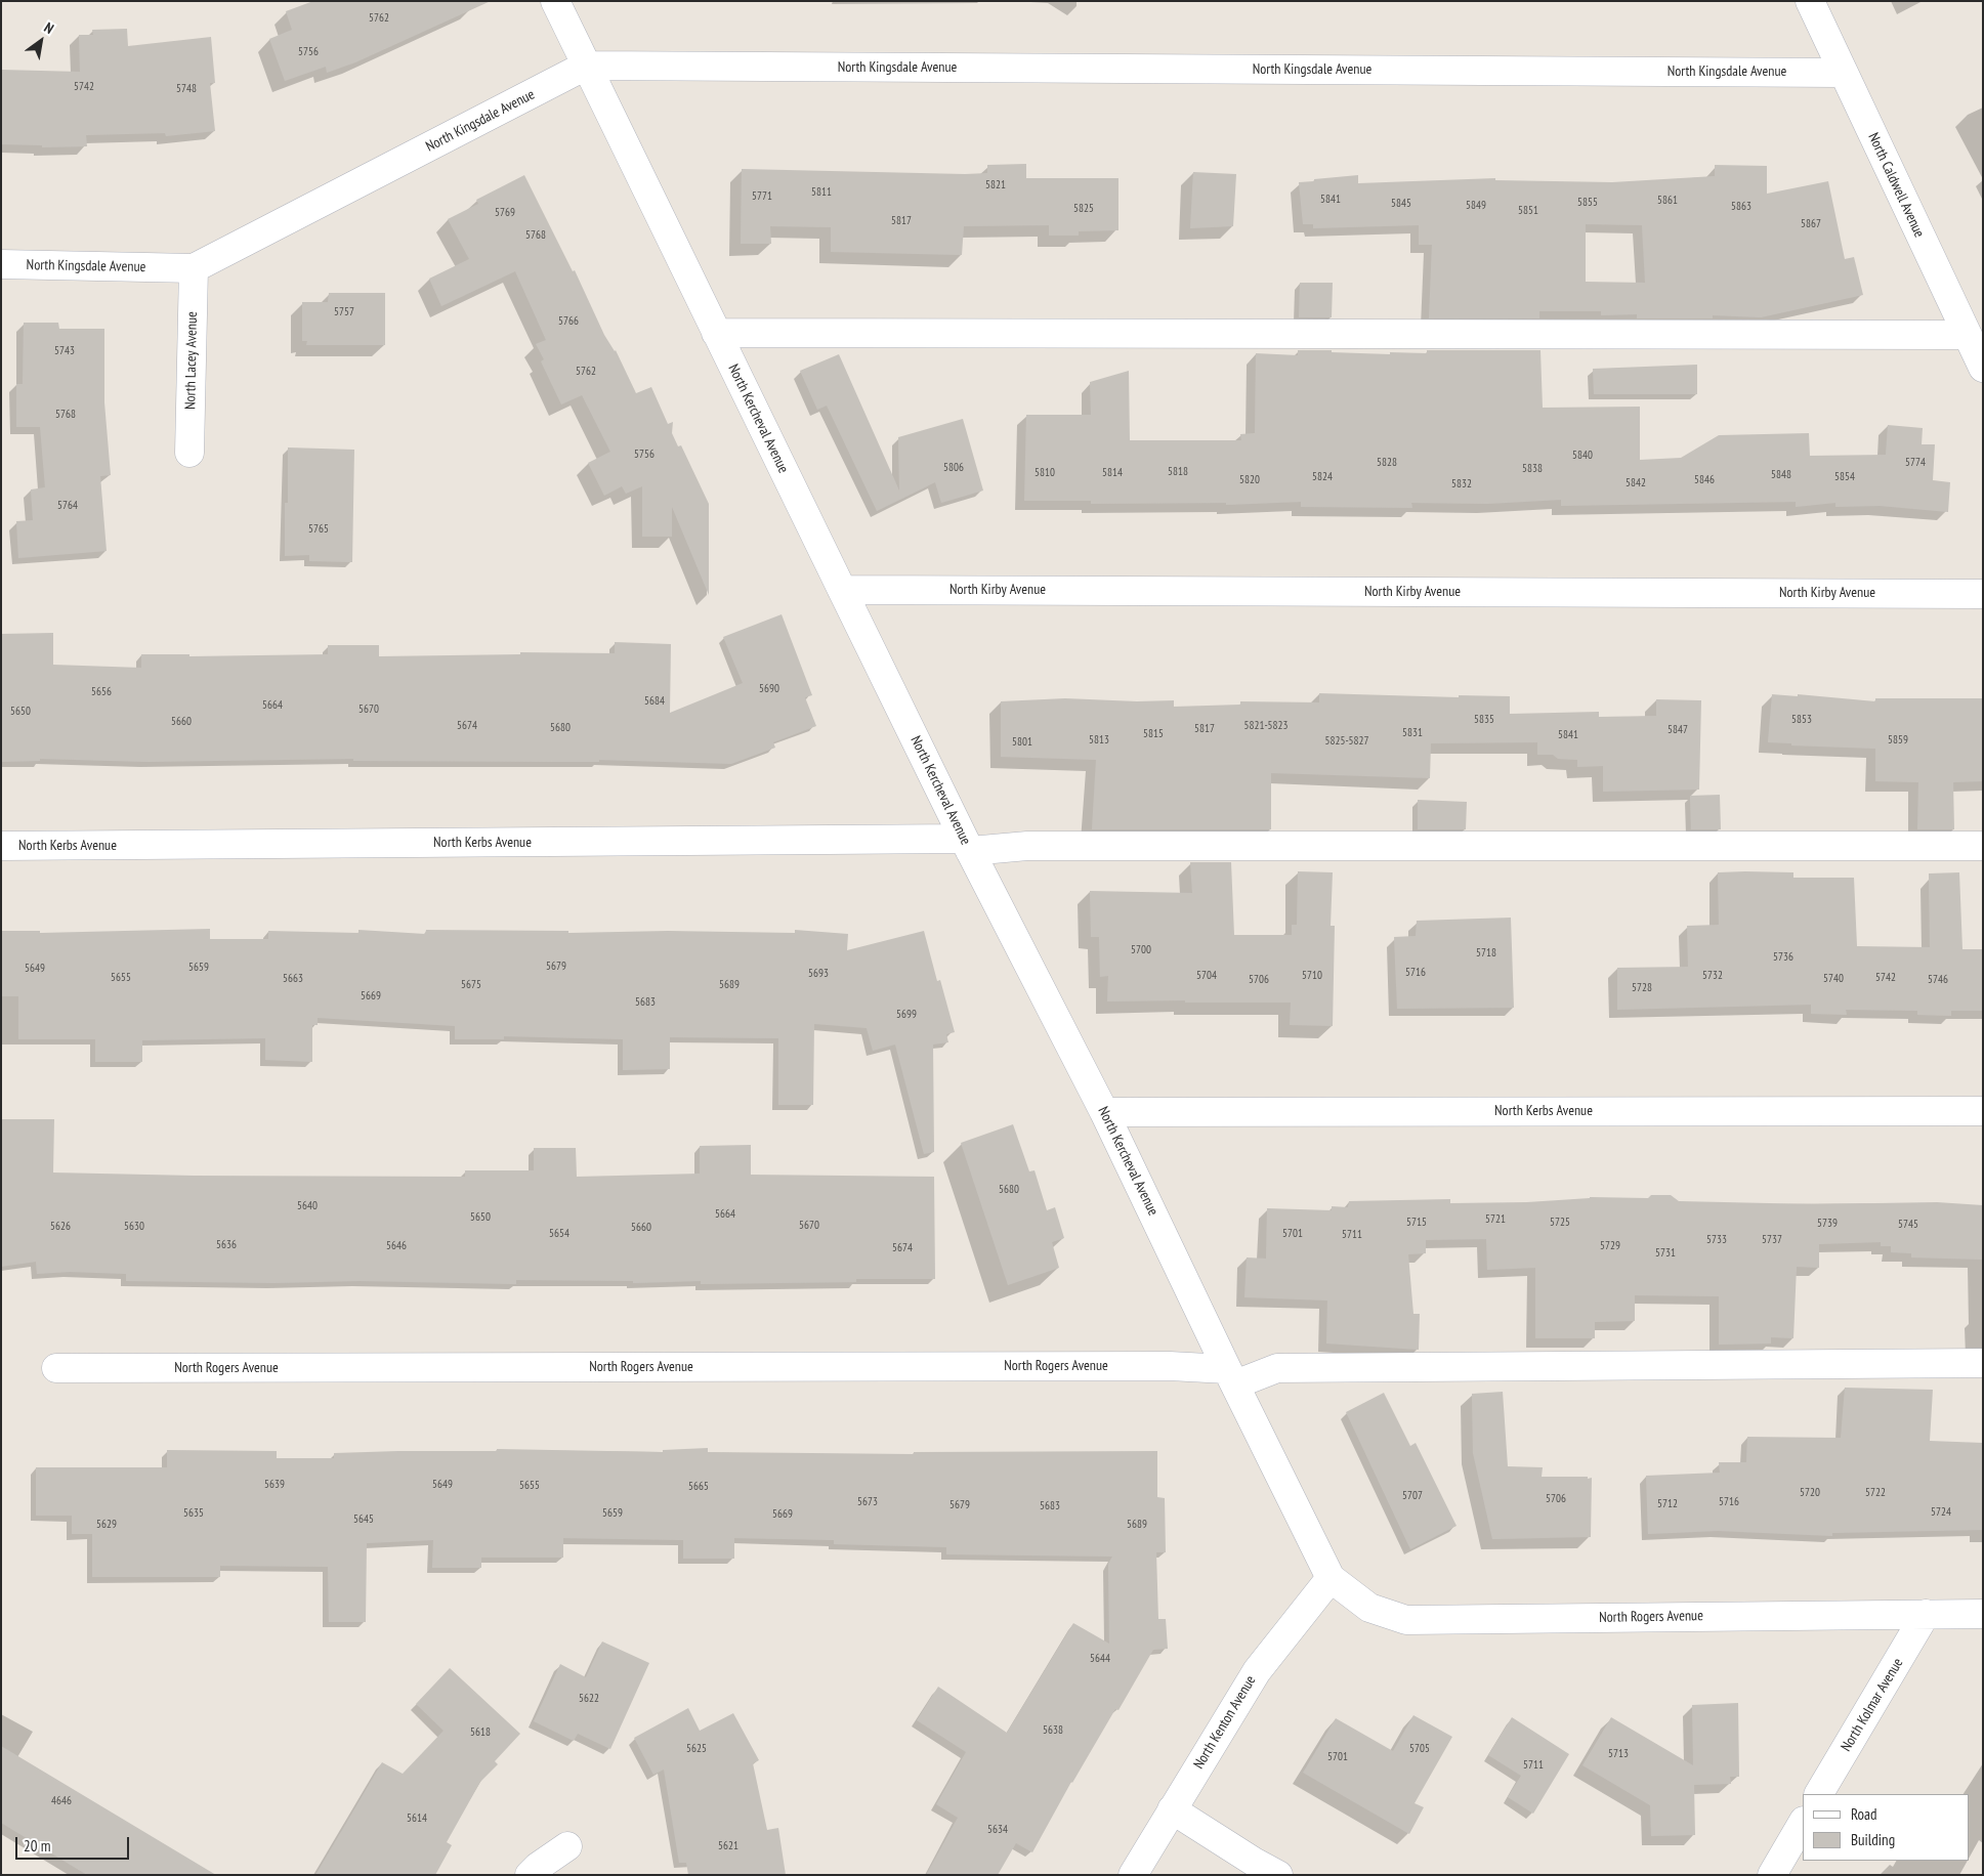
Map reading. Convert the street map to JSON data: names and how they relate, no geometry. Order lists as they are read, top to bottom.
{
  "streets": {
    "street": [
      "North Kingsdale Avenue",
      "North Caldwell Avenue",
      "North Lacey Avenue",
      "North Kercheval Avenue",
      "North Kirby Avenue",
      "North Kerbs Avenue",
      "North Rogers Avenue",
      "North Kolmar Avenue",
      "North Kenton Avenue"
    ]
  },
  "crossings": [
    ["North Kingsdale Avenue", "North Caldwell Avenue"],
    ["North Kingsdale Avenue", "North Lacey Avenue"],
    ["North Kingsdale Avenue", "North Kercheval Avenue"],
    ["North Kercheval Avenue", "North Kirby Avenue"],
    ["North Kercheval Avenue", "North Kerbs Avenue"],
    ["North Kercheval Avenue", "North Rogers Avenue"],
    ["North Kercheval Avenue", "North Kenton Avenue"],
    ["North Rogers Avenue", "North Kolmar Avenue"],
    ["North Rogers Avenue", "North Kenton Avenue"]
  ],
  "house_numbers": [
    "5762",
    "5756",
    "5742",
    "5748",
    "5821",
    "5811",
    "5771",
    "5841",
    "5861",
    "5855",
    "5845",
    "5849",
    "5863",
    "5825",
    "5851",
    "5769",
    "5817",
    "5867",
    "5768",
    "5757",
    "5766",
    "5743",
    "5762",
    "5768",
    "5756",
    "5840",
    "5828",
    "5774",
    "5806",
    "5838",
    "5818",
    "5810",
    "5814",
    "5848",
    "5824",
    "5854",
    "5820",
    "5846",
    "5842",
    "5832",
    "5764",
    "5765",
    "5690",
    "5656",
    "5684",
    "5664",
    "5670",
    "5650",
    "5835",
    "5853",
    "5660",
    "5674",
    "5821-5823",
    "5680",
    "5817",
    "5847",
    "5831",
    "5815",
    "5841",
    "5813",
    "5859",
    "5825-5827",
    "5801",
    "5700",
    "5718",
    "5736",
    "5679",
    "5659",
    "5649",
    "5716",
    "5693",
    "5704",
    "5710",
    "5732",
    "5655",
    "5742",
    "5663",
    "5740",
    "5706",
    "5746",
    "5675",
    "5689",
    "5728",
    "5669",
    "5683",
    "5699",
    "5680",
    "5640",
    "5664",
    "5650",
    "5721",
    "5715",
    "5725",
    "5739",
    "5745",
    "5670",
    "5626",
    "5630",
    "5660",
    "5654",
    "5701",
    "5711",
    "5733",
    "5737",
    "5636",
    "5646",
    "5729",
    "5674",
    "5731",
    "5639",
    "5649",
    "5655",
    "5665",
    "5720",
    "5722",
    "5707",
    "5706",
    "5673",
    "5716",
    "5712",
    "5679",
    "5683",
    "5724",
    "5635",
    "5659",
    "5669",
    "5645",
    "5629",
    "5689",
    "5644",
    "5622",
    "5638",
    "5618",
    "5625",
    "5705",
    "5713",
    "5701",
    "5711",
    "4646",
    "5614",
    "5634",
    "5621"
  ],
  "legend": ["Road", "Building"],
  "scale_bar": "20 m",
  "north": "top right"
}
